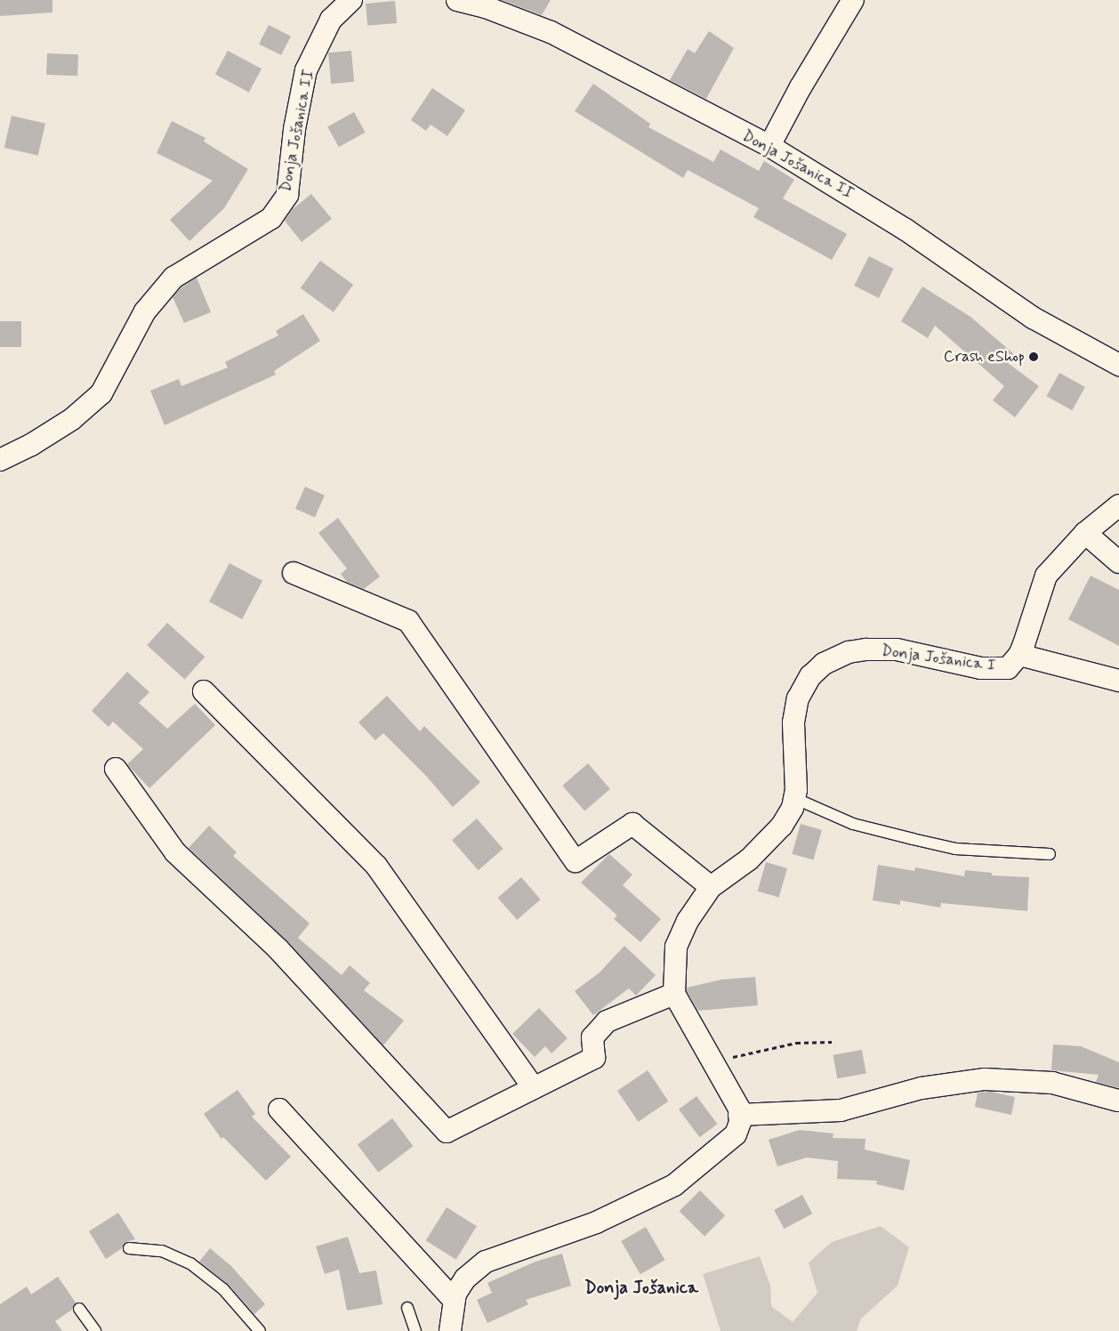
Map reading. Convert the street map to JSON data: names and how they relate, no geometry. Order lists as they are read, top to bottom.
{
  "streets": {
    "street": ["Donja Jošanica II", "Donja Jošanica I"]
  },
  "districts": ["Donja Jošanica"],
  "places": ["Crash eShop"]
}
